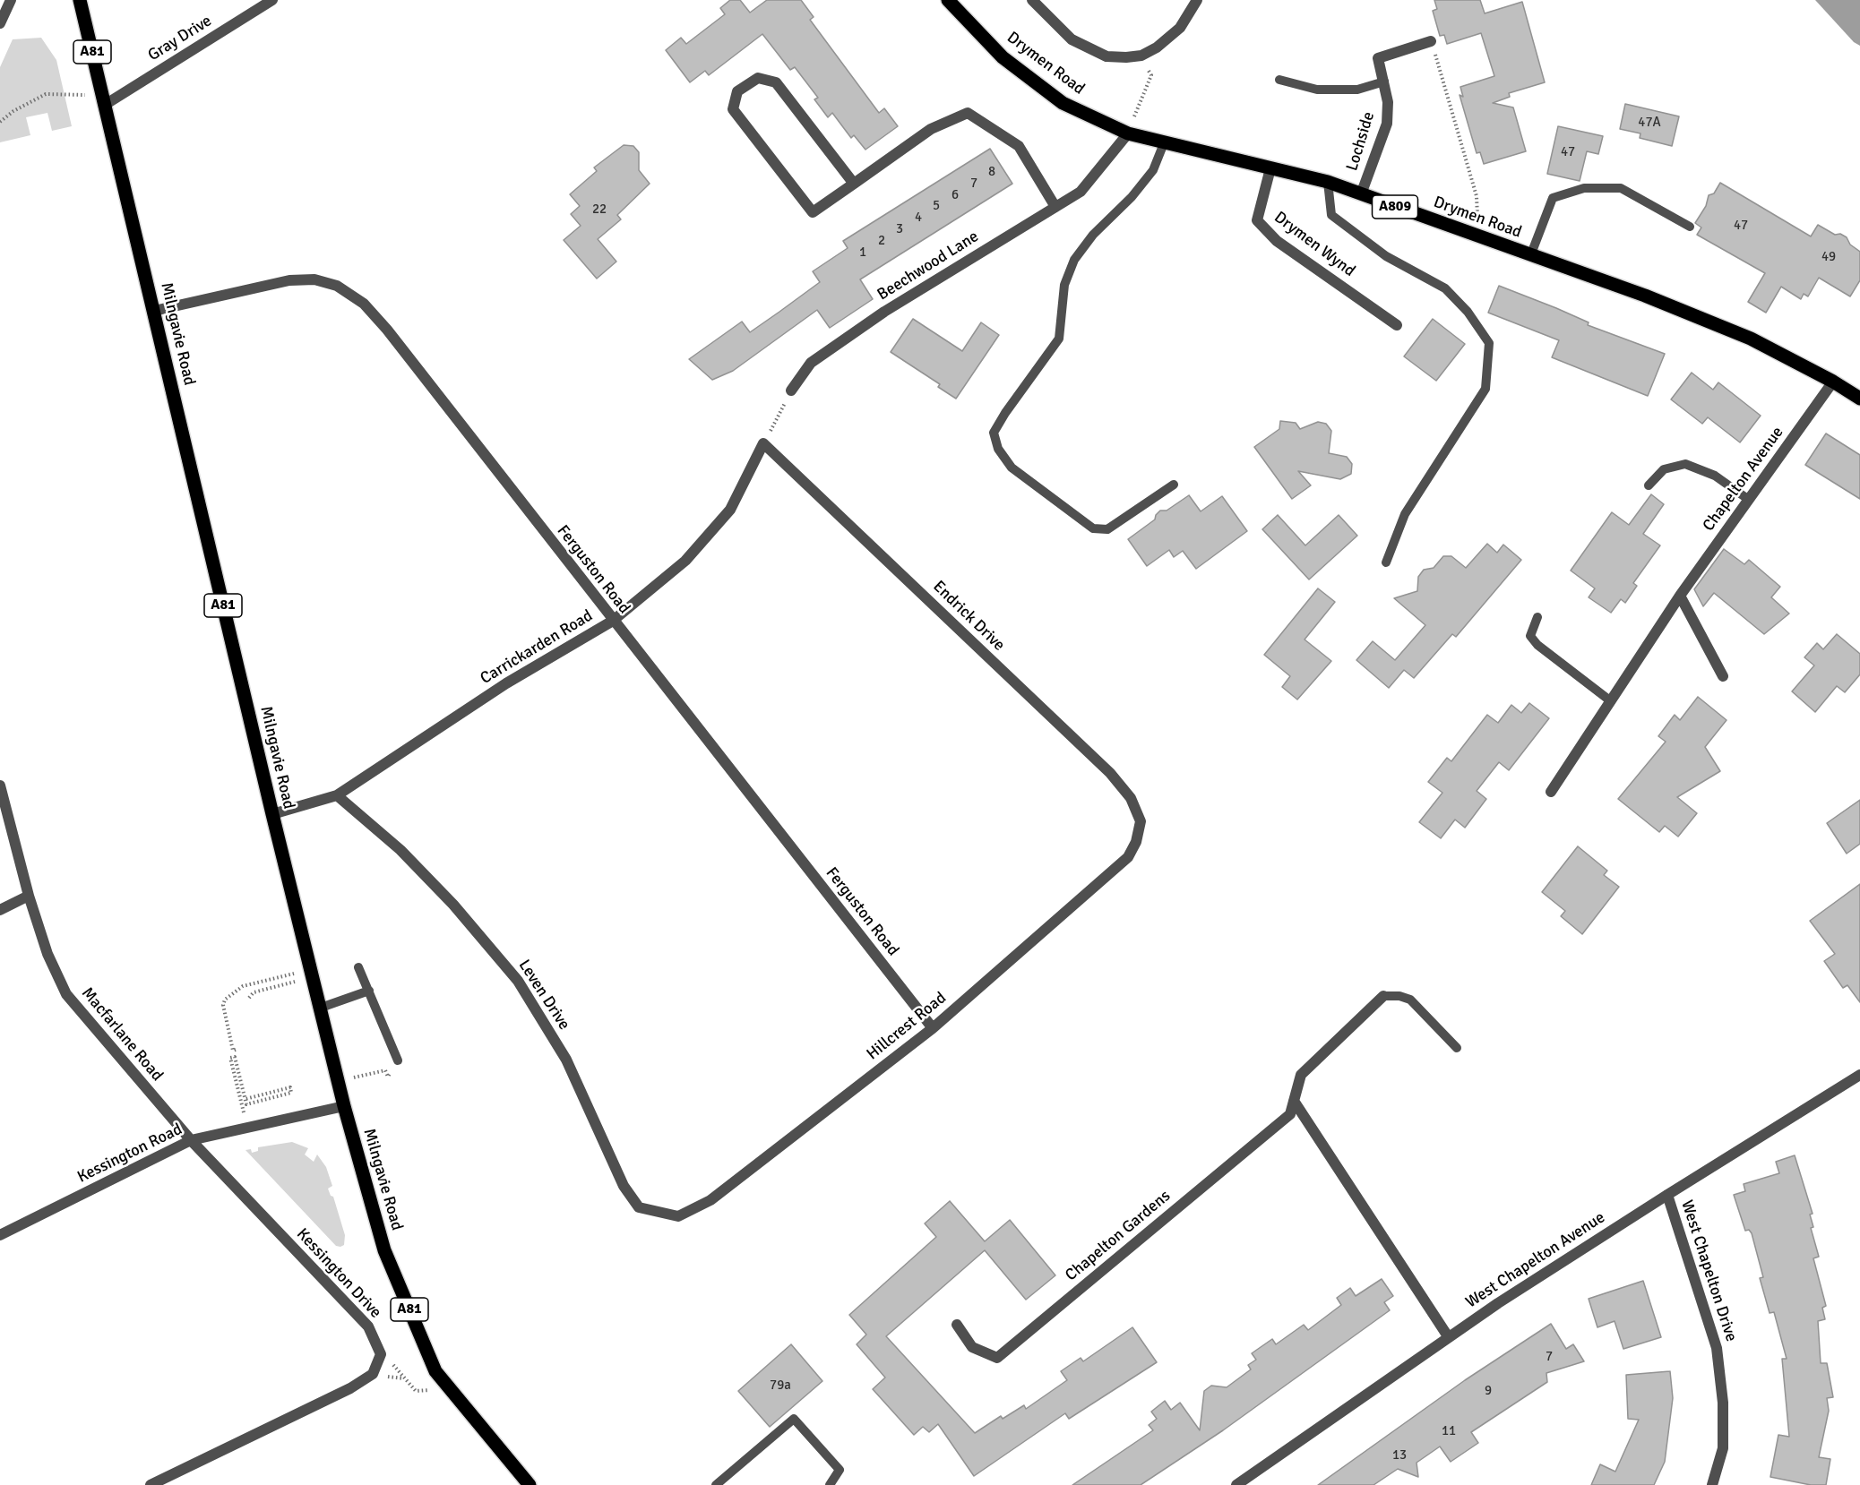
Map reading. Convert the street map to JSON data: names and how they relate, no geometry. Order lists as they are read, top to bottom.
{
  "streets": {
    "main road": [
      "A81",
      "Drymen Road",
      "A809",
      "Milngavie Road"
    ],
    "street": [
      "Gray Drive",
      "Lochside",
      "Drymen Wynd",
      "Beechwood Lane",
      "Chapelton Avenue",
      "Ferguston Road",
      "Endrick Drive",
      "Carrickarden Road",
      "Leven Drive",
      "Hillcrest Road",
      "Macfarlane Road",
      "Kessington Road",
      "Chapelton Gardens",
      "West Chapelton Avenue",
      "West Chapelton Drive",
      "Kessington Drive"
    ]
  },
  "crossings": [
    ["Gray Drive", "Milngavie Road"],
    ["Drymen Road", "Lochside"],
    ["Drymen Road", "Drymen Wynd"],
    ["Drymen Road", "Beechwood Lane"],
    ["Drymen Road", "Chapelton Avenue"],
    ["Milngavie Road", "Ferguston Road"],
    ["Milngavie Road", "Carrickarden Road"],
    ["Milngavie Road", "Kessington Road"],
    ["Ferguston Road", "Carrickarden Road"],
    ["Ferguston Road", "Hillcrest Road"],
    ["Endrick Drive", "Carrickarden Road"],
    ["Endrick Drive", "Hillcrest Road"],
    ["Carrickarden Road", "Leven Drive"],
    ["Leven Drive", "Hillcrest Road"],
    ["Macfarlane Road", "Kessington Road"],
    ["Macfarlane Road", "Kessington Drive"],
    ["Kessington Road", "Kessington Drive"],
    ["West Chapelton Avenue", "West Chapelton Drive"]
  ],
  "house_numbers": [
    "47A",
    "47",
    "8",
    "7",
    "6",
    "5",
    "22",
    "4",
    "47",
    "3",
    "2",
    "1",
    "49",
    "7",
    "79a",
    "9",
    "11",
    "13"
  ]
}
